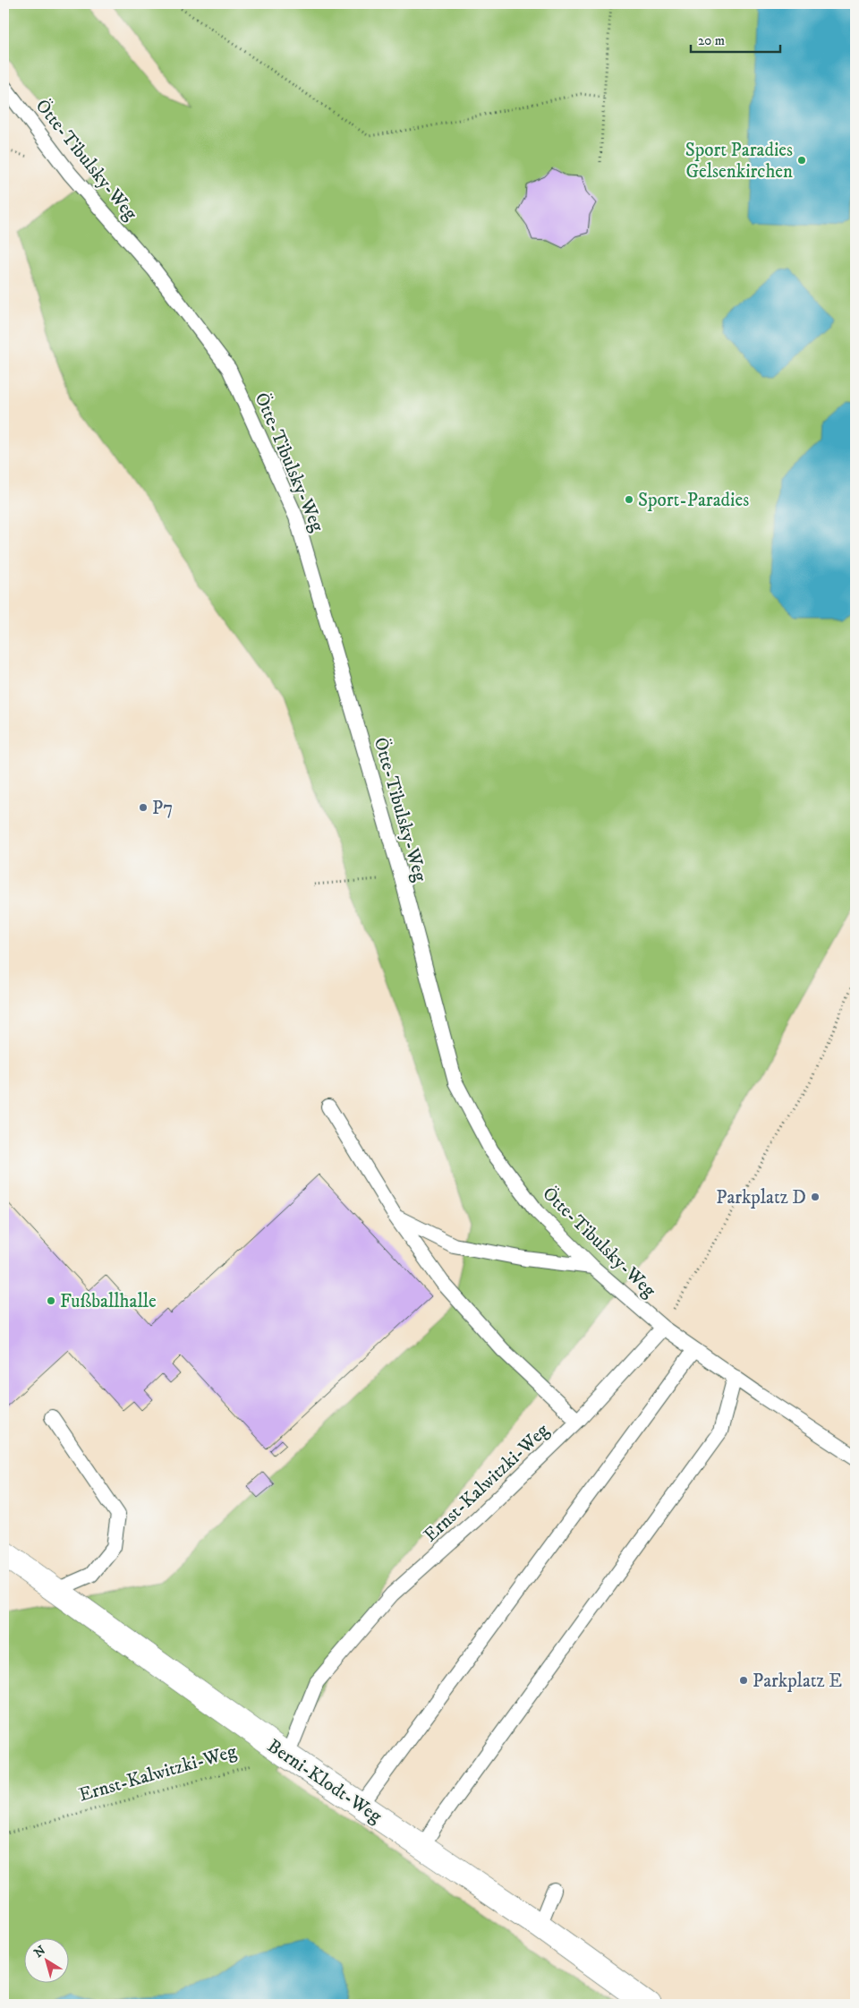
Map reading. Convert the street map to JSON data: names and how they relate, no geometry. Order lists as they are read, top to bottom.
{
  "streets": {
    "street": ["Berni-Klodt-Weg"],
    "lane": ["Ötte-Tibulsky-Weg", "Ernst-Kalwitzki-Weg"]
  },
  "crossings": [
    ["Ötte-Tibulsky-Weg", "Ernst-Kalwitzki-Weg"],
    ["Ernst-Kalwitzki-Weg", "Berni-Klodt-Weg"]
  ],
  "places": [
    "Sport Paradies Gelsenkirchen",
    "Sport-Paradies",
    "P7",
    "Parkplatz D",
    "Fußballhalle",
    "Parkplatz E"
  ],
  "scale_bar": "20 m",
  "north": "top left"
}
